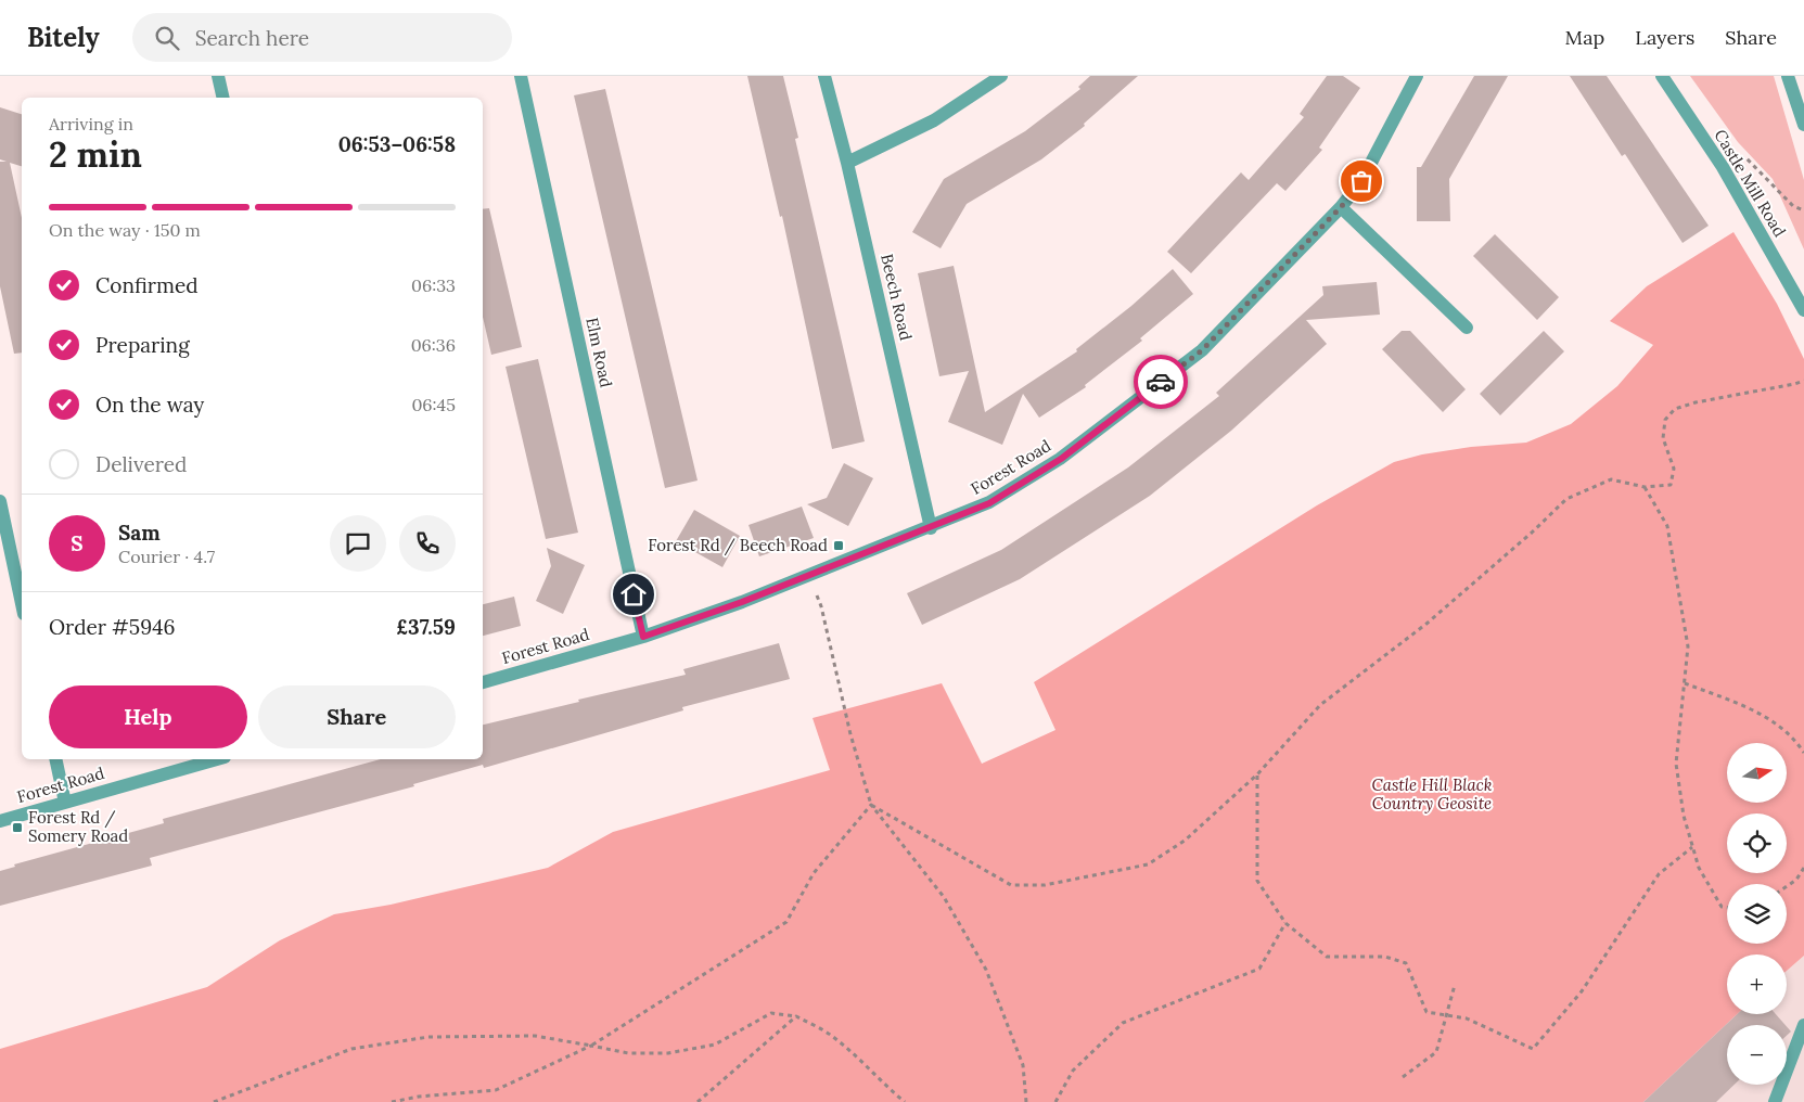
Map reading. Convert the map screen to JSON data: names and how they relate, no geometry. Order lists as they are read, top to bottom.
{
  "streets": {
    "street": [
      "Castle Mill Road",
      "Beech Road",
      "Elm Road",
      "Forest Road"
    ]
  },
  "crossings": [
    ["Beech Road", "Forest Road"],
    ["Elm Road", "Forest Road"]
  ],
  "parks": ["Castle Hill Black Country Geosite"],
  "places": {
    "transit": ["Forest Rd / Beech Road", "Forest Rd / Somery Road"]
  },
  "north": "right",
  "page": {
    "header": "Bitely",
    "search": "Search here",
    "nav": ["Map", "Layers", "Share"],
    "heading": ["2 min", "Arriving in", "06:53–06:58"],
    "panel": [
      "Sam",
      "Courier · 4.7",
      "Order #5946",
      "£37.59"
    ],
    "bar": "On the way · 150 m",
    "list": [
      ["Confirmed", "06:33"],
      ["Preparing", "06:36"],
      ["On the way", "06:45"],
      "Delivered"
    ],
    "round": "S",
    "buttons": ["Help", "Share"],
    "map_buttons": ["+", "−"]
  }
}
